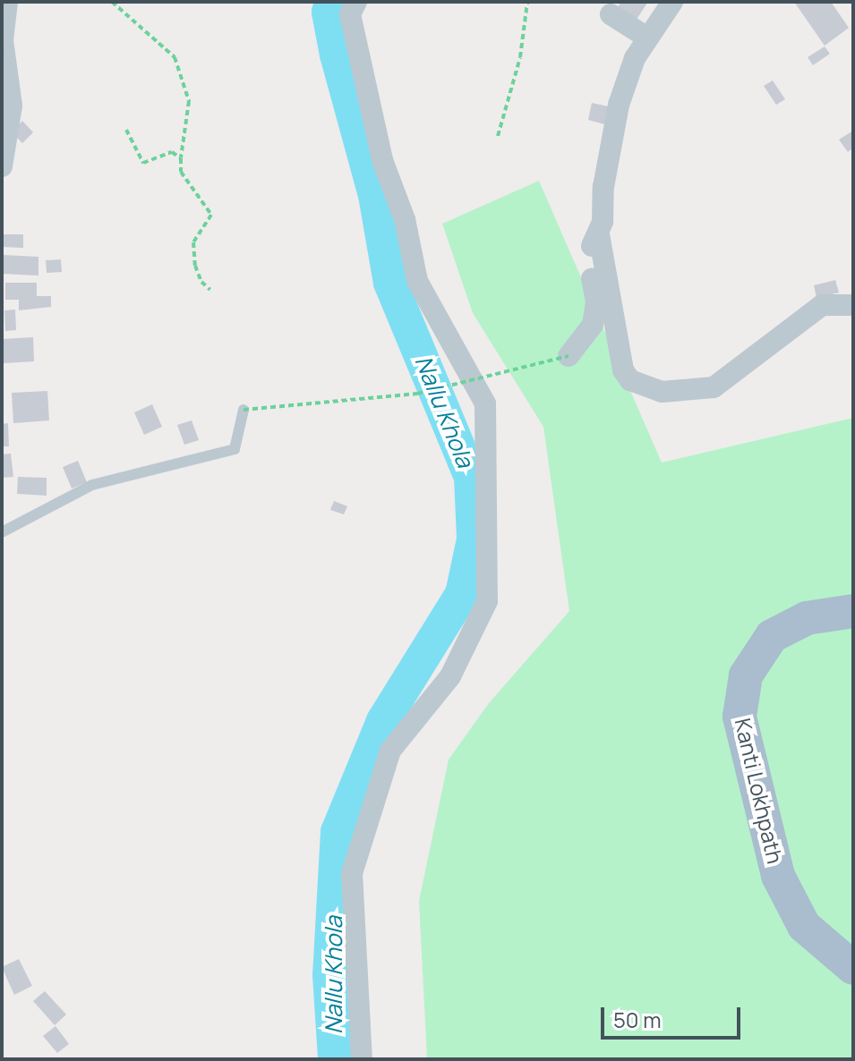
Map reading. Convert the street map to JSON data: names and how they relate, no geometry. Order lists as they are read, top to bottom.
{
  "streets": {
    "main road": ["Kanti Lokhpath"]
  },
  "water": ["Nallu Khola"],
  "scale_bar": "50 m"
}
